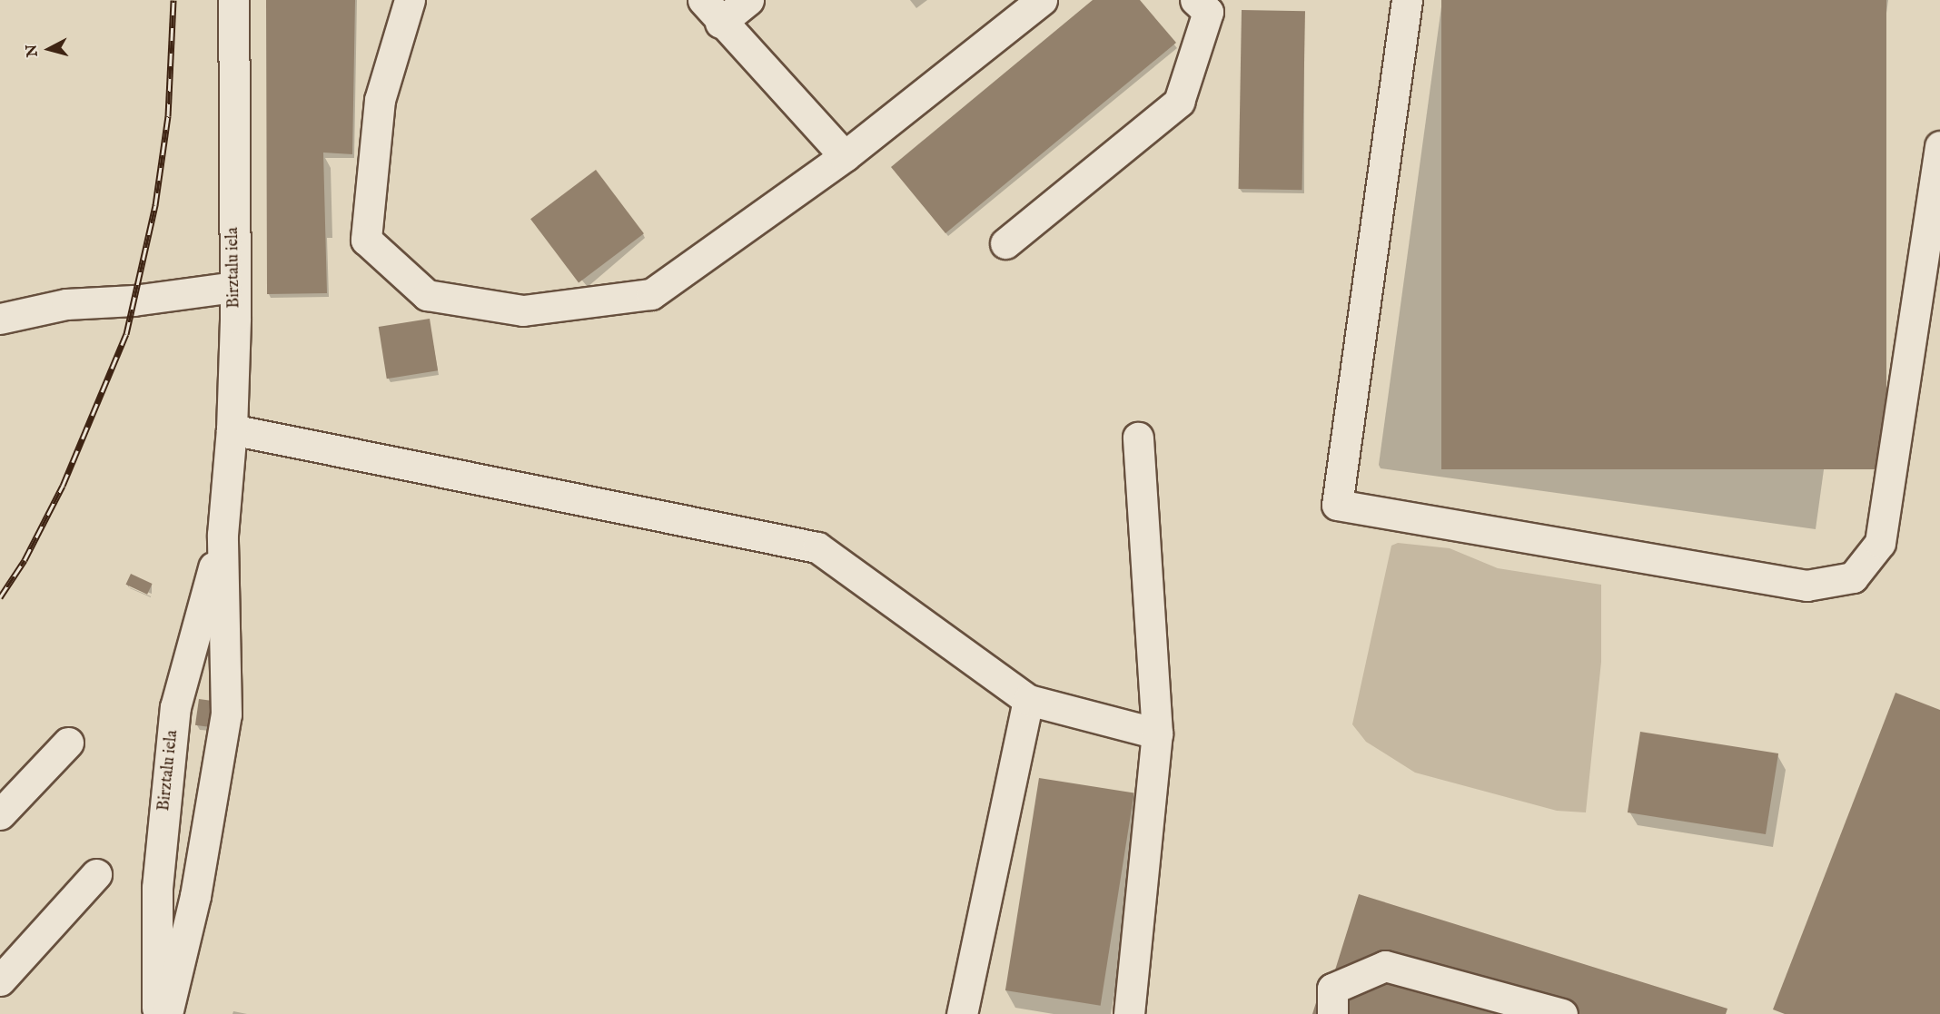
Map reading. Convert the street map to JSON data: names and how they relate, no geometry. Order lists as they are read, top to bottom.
{
  "streets": {
    "street": ["Birztalu iela"]
  },
  "north": "left"
}
